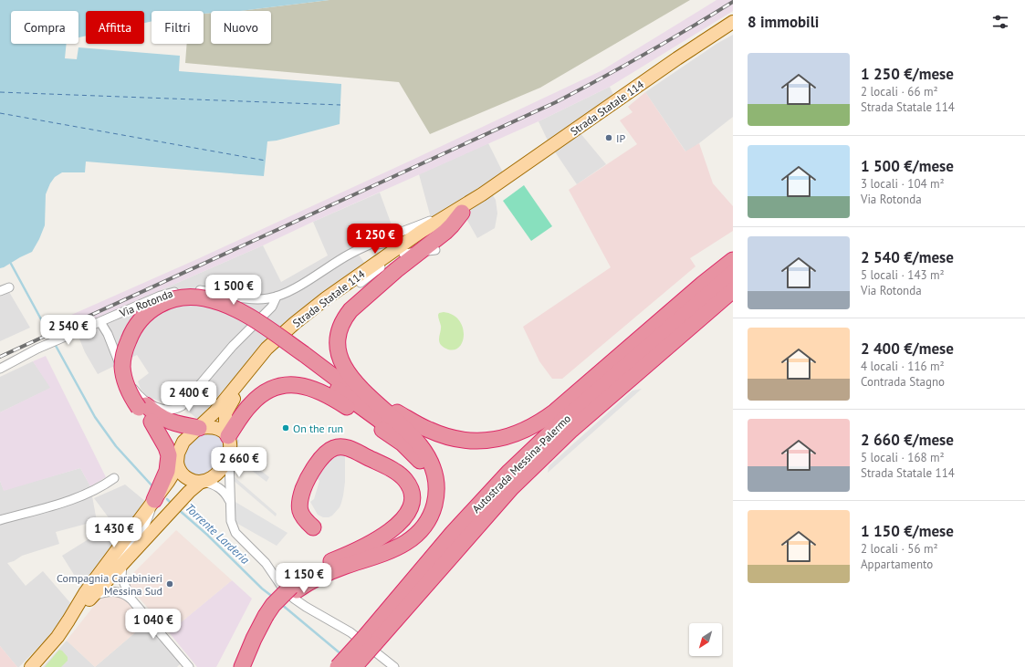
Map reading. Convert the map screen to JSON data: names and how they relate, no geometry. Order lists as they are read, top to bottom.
{
  "streets": {
    "highway": ["Autostrada Messina-Palermo"],
    "main road": ["Strada Statale 114"],
    "street": ["Via Rotonda"]
  },
  "crossings": [
    ["Strada Statale 114", "Via Rotonda"]
  ],
  "water": ["Torrente Larderia"],
  "places": ["IP", "On the run", "Compagnia Carabinieri Messina Sud"],
  "north": "bottom left",
  "page": {
    "heading": "8 immobili",
    "chip": [
      "Compra",
      "Affitta",
      "Filtri",
      "Nuovo"
    ],
    "list": [
      {
        "name": "1 250 €/mese",
        "note": "2 locali · 66 m² · Strada Statale 114"
      },
      {
        "name": "1 500 €/mese",
        "note": "3 locali · 104 m² · Via Rotonda"
      },
      {
        "name": "2 540 €/mese",
        "note": "5 locali · 143 m² · Via Rotonda"
      },
      {
        "name": "2 400 €/mese",
        "note": "4 locali · 116 m² · Contrada Stagno"
      },
      {
        "name": "2 660 €/mese",
        "note": "5 locali · 168 m² · Strada Statale 114"
      },
      {
        "name": "1 150 €/mese",
        "note": "2 locali · 56 m² · Appartamento"
      }
    ],
    "price": [
      "1 250 €",
      "1 500 €",
      "2 540 €",
      "2 400 €",
      "2 660 €",
      "1 430 €",
      "1 150 €",
      "1 040 €"
    ]
  }
}
